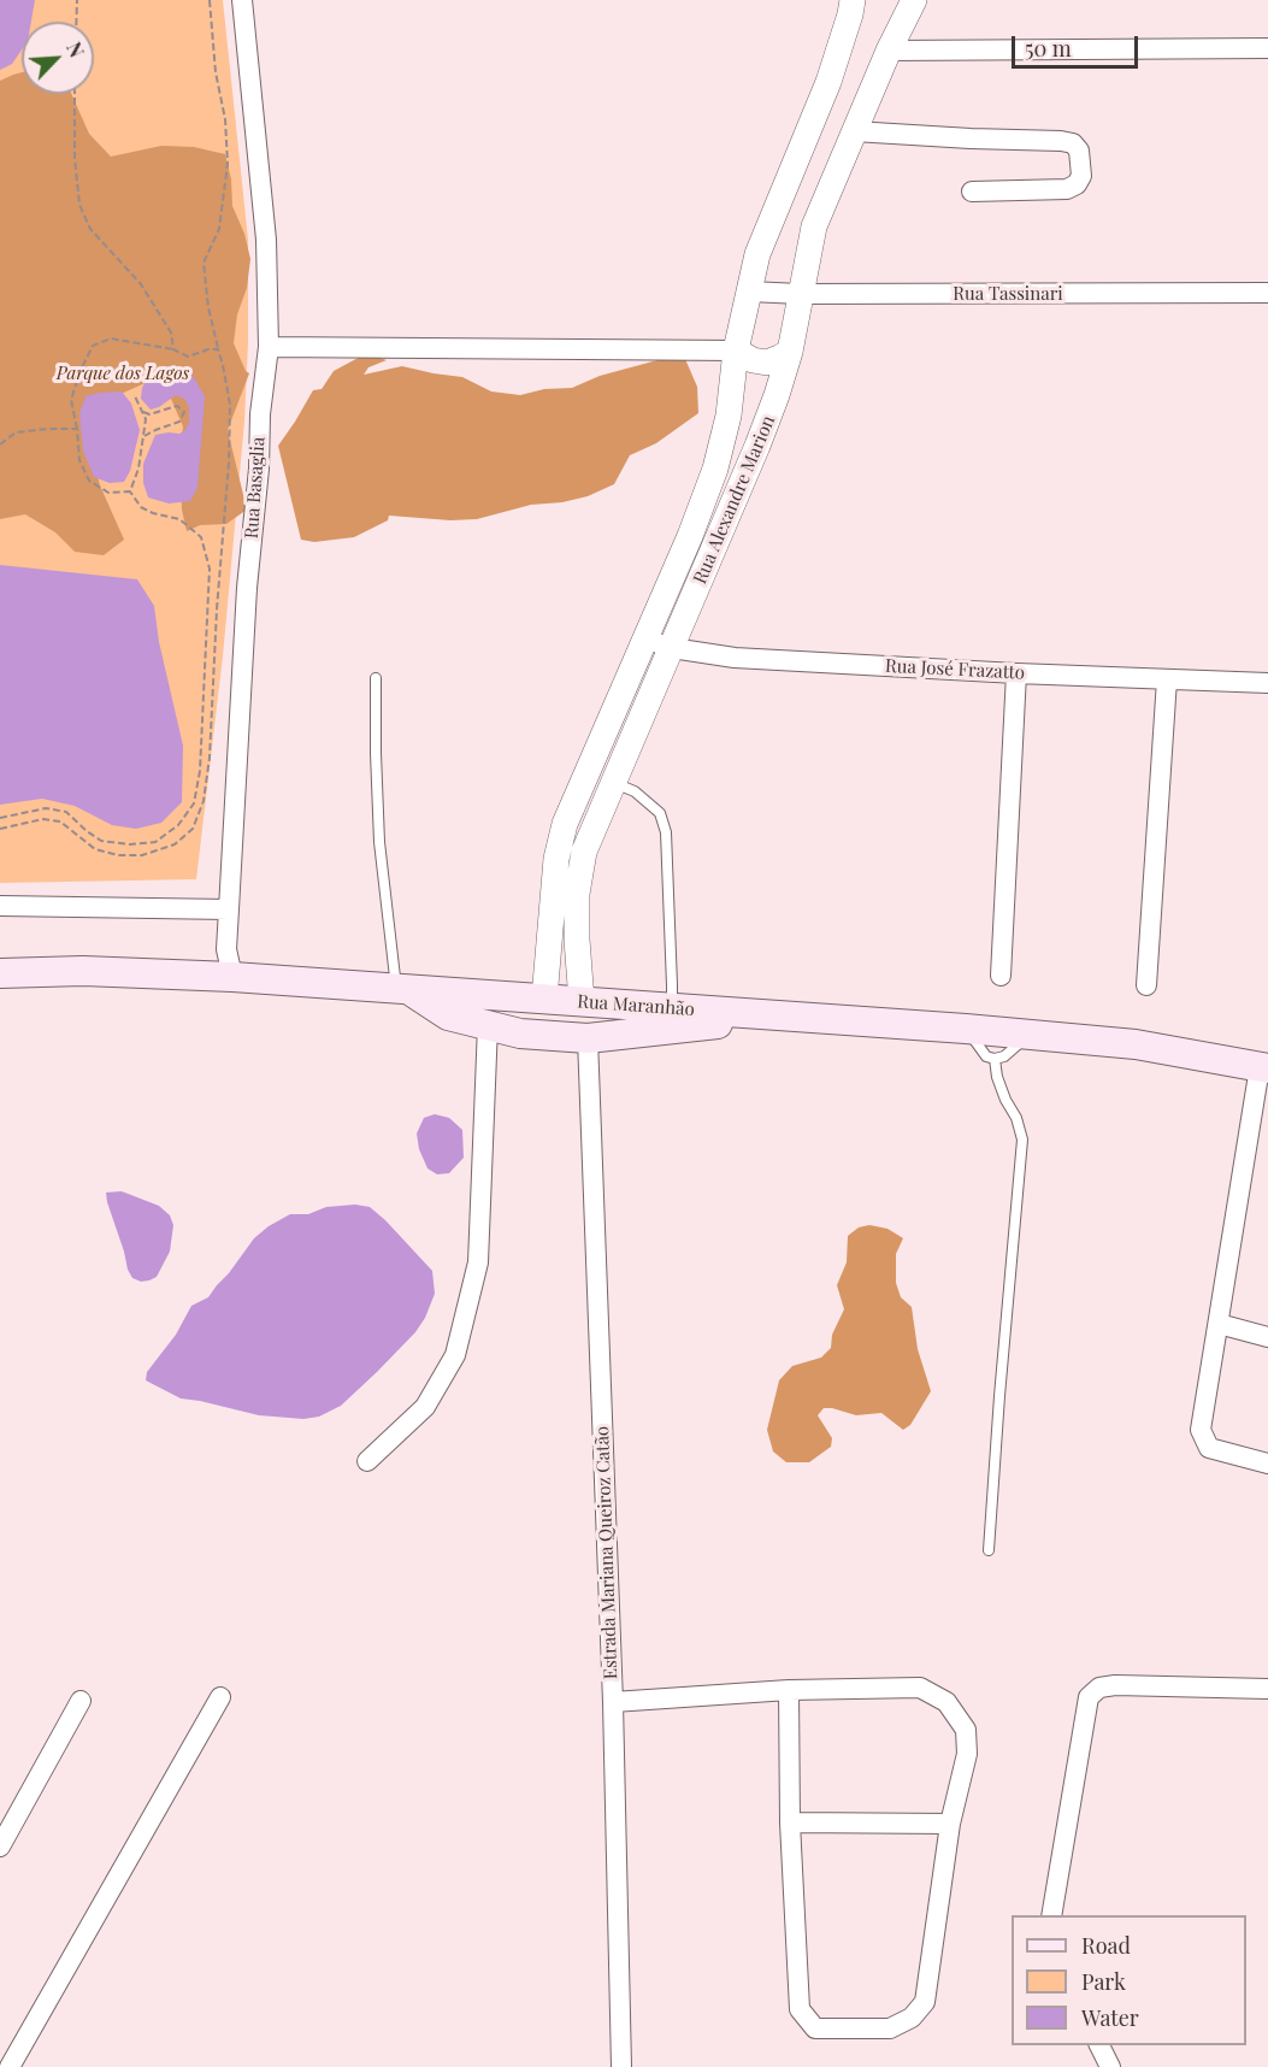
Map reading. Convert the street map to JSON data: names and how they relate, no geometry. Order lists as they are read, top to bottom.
{
  "streets": {
    "main road": ["Rua Maranhão"],
    "street": [
      "Rua Tassinari",
      "Rua Basaglia",
      "Rua Alexandre Marion",
      "Rua José Frazatto",
      "Estrada Mariana Queiroz Catão"
    ]
  },
  "crossings": [
    ["Rua Tassinari", "Rua Alexandre Marion"],
    ["Rua Basaglia", "Rua Maranhão"],
    ["Rua Alexandre Marion", "Rua José Frazatto"],
    ["Rua Alexandre Marion", "Rua Maranhão"]
  ],
  "parks": ["Parque dos Lagos"],
  "legend": ["Road", "Park", "Water"],
  "scale_bar": "50 m",
  "north": "top right"
}
